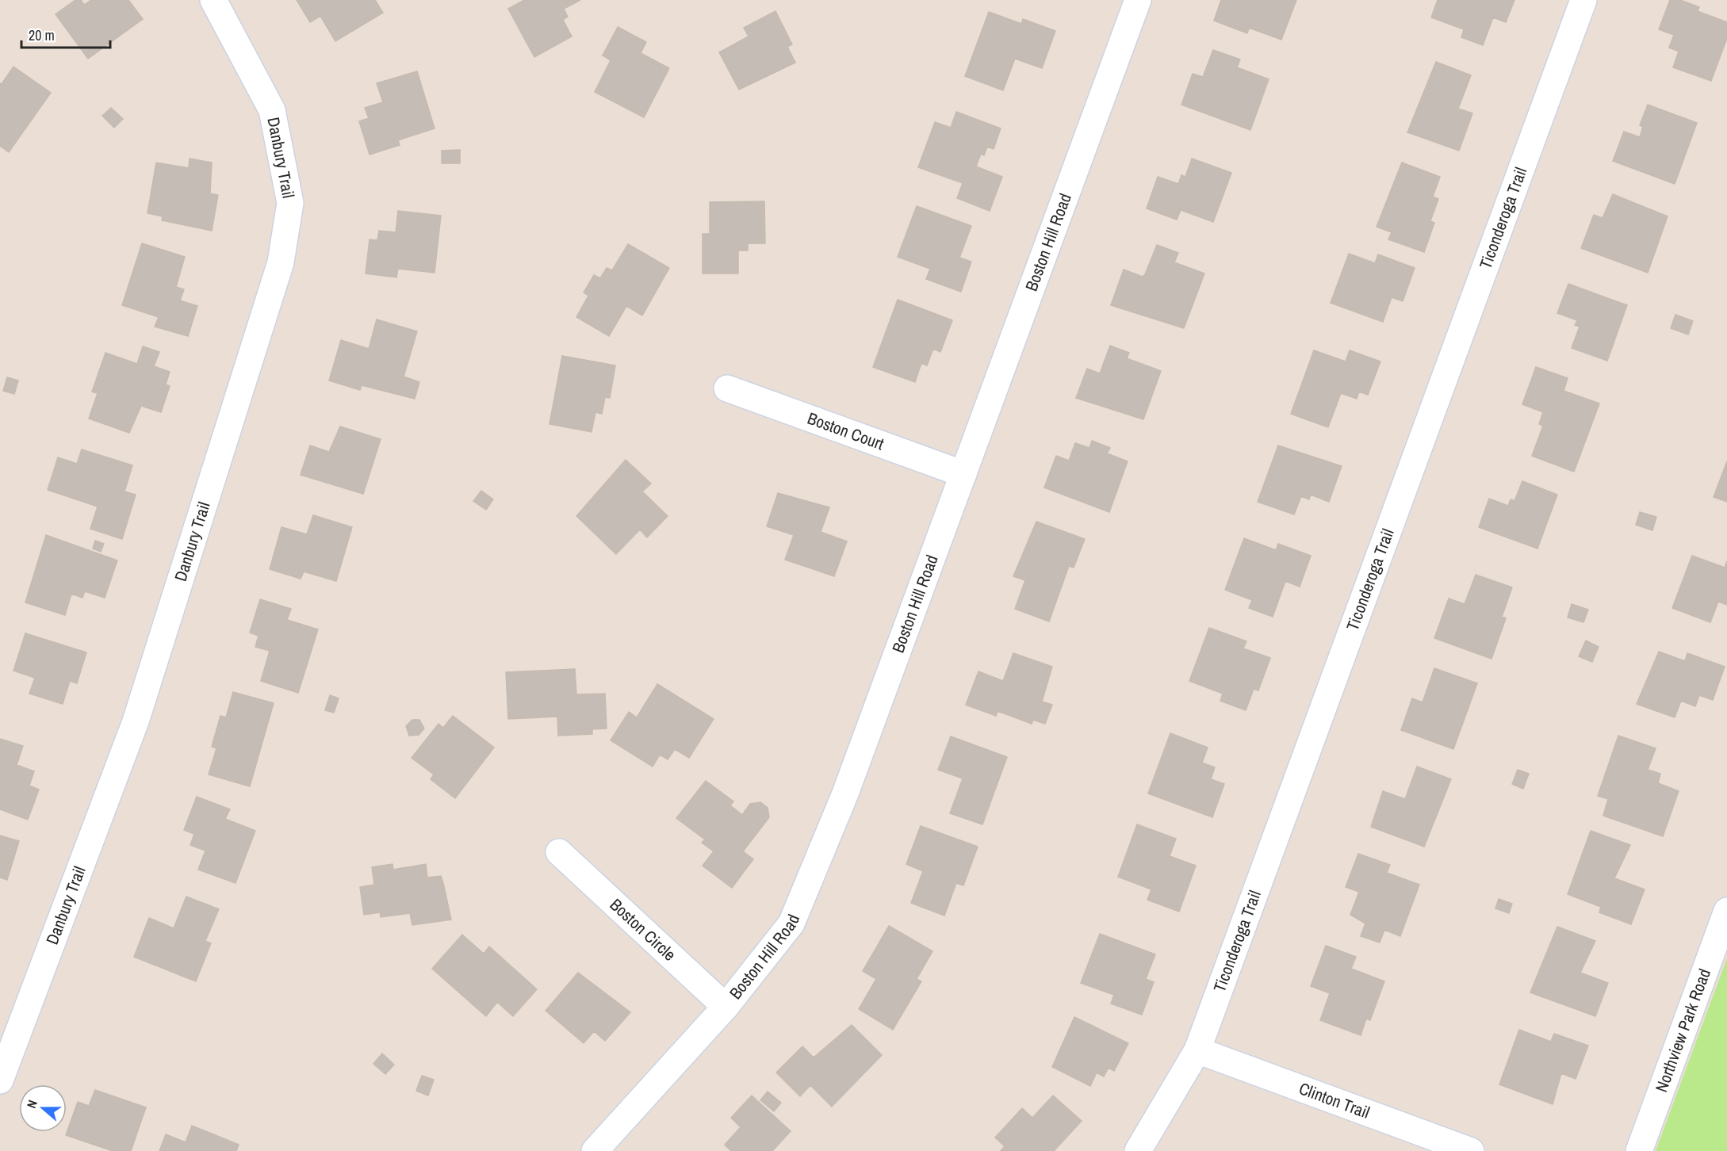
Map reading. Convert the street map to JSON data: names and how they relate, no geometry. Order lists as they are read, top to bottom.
{
  "streets": {
    "street": [
      "Danbury Trail",
      "Ticonderoga Trail",
      "Boston Hill Road",
      "Boston Court",
      "Boston Circle",
      "Northview Park Road",
      "Clinton Trail"
    ]
  },
  "crossings": [
    ["Ticonderoga Trail", "Clinton Trail"],
    ["Boston Hill Road", "Boston Court"],
    ["Boston Hill Road", "Boston Circle"]
  ],
  "scale_bar": "20 m",
  "north": "left"
}
